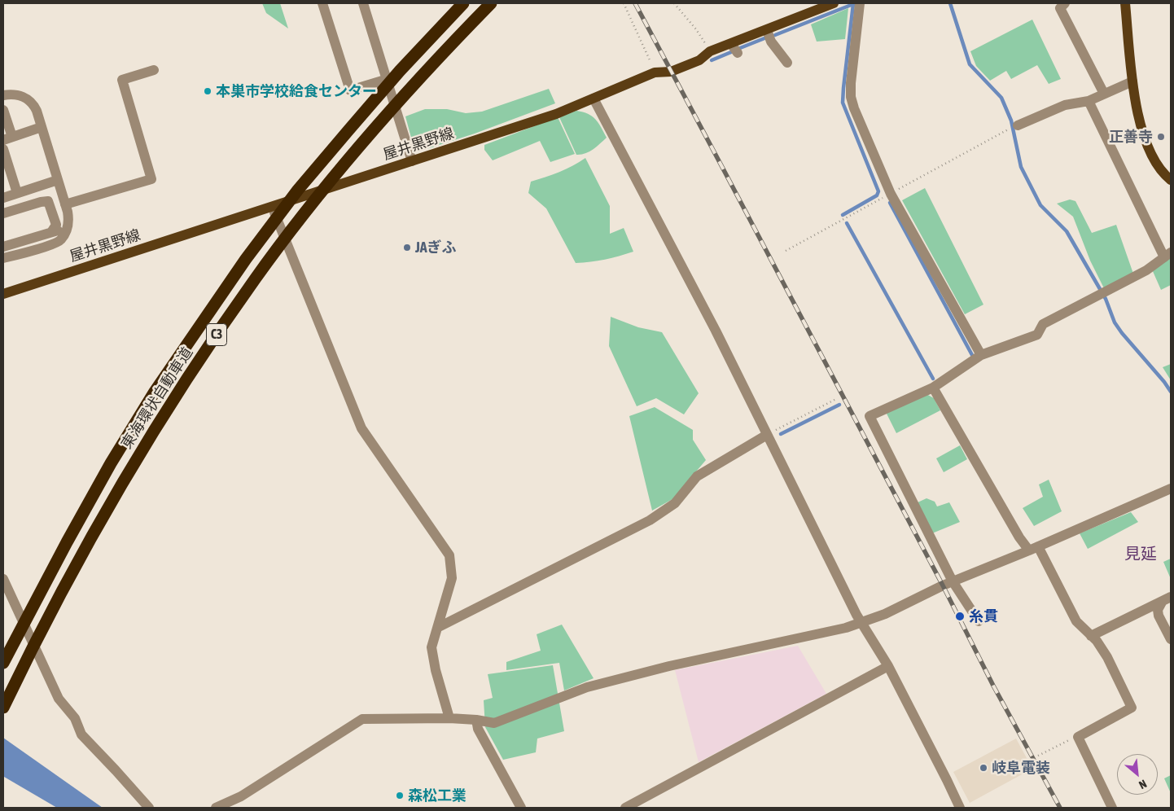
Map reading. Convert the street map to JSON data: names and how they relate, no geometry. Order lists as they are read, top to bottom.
{
  "streets": {
    "highway": ["C3", "東海環状自動車道"],
    "main road": ["屋井黒野線"]
  },
  "districts": ["見延"],
  "places": [
    "本巣市学校給食センター",
    "正善寺",
    "JAぎふ",
    "糸貫",
    "岐阜電装",
    "森松工業"
  ],
  "north": "bottom right"
}
